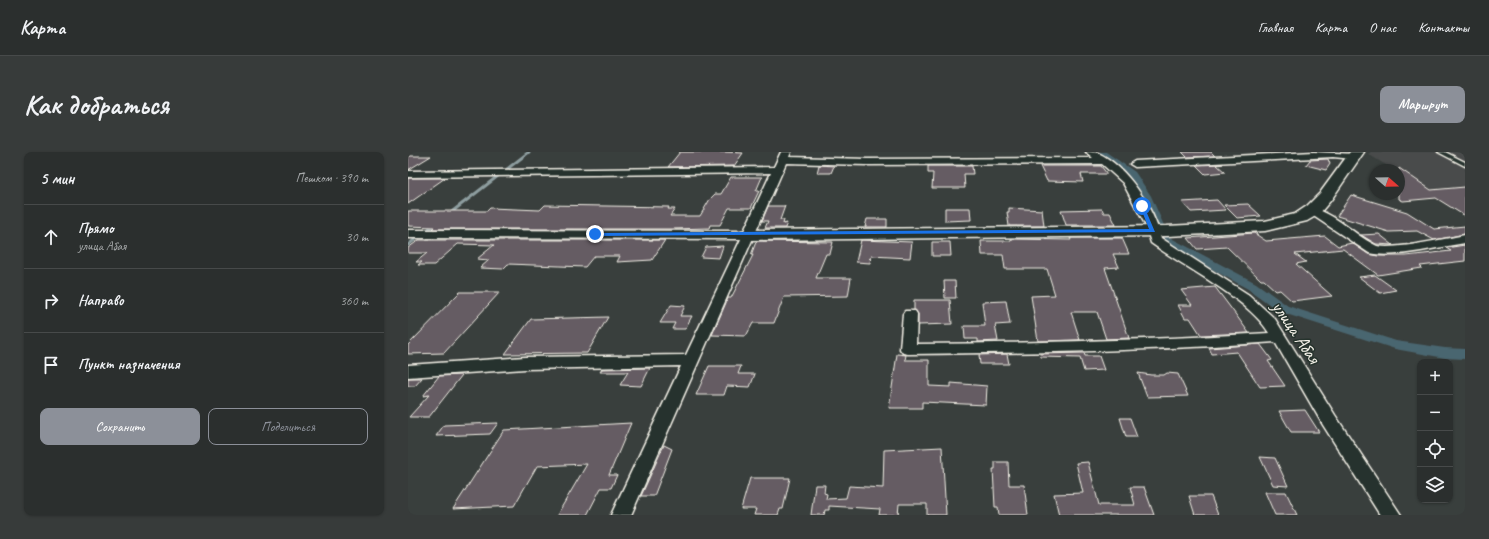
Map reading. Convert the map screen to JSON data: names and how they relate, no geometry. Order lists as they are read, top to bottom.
{
  "streets": {
    "street": ["улица Абая"]
  },
  "north": "right",
  "page": {
    "header": "Карта",
    "nav": [
      "Главная",
      "Карта",
      "О нас",
      "Контакты"
    ],
    "buttons": [
      "Маршрут",
      ["Сохранить", "Поделиться"]
    ],
    "title": "Как добраться",
    "heading": ["5 мин", "Пешком · 390 m"],
    "list": [
      ["Прямо", "улица Абая", "30 m"],
      ["Направо", "360 m"],
      "Пункт назначения"
    ],
    "map_buttons": ["+", "−"]
  }
}
